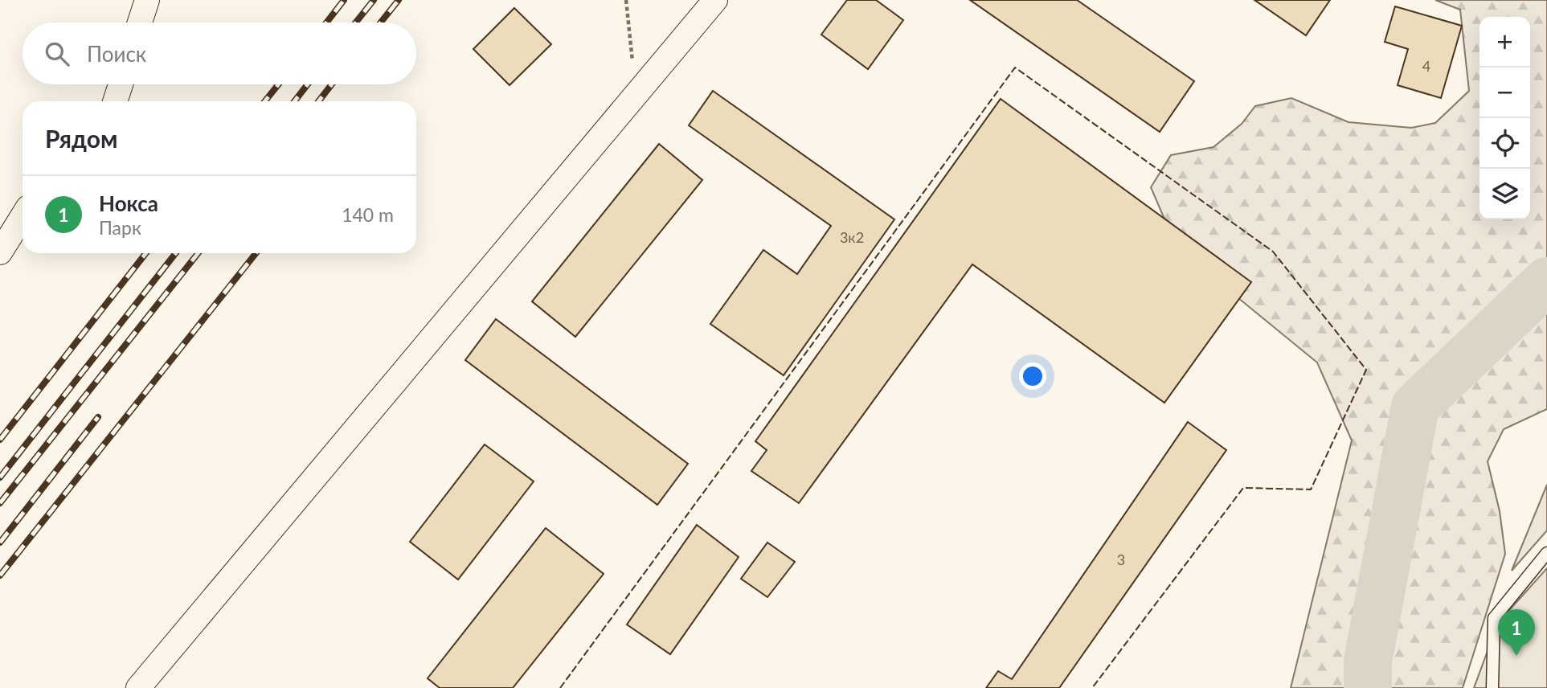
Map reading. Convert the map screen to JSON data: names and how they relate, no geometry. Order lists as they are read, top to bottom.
{
  "house_numbers": ["4", "3к2", "3"],
  "page": {
    "map_buttons": ["+", "−"],
    "search": "Поиск",
    "heading": "Рядом",
    "list": [
      {
        "mark": "1",
        "name": "Нокса",
        "note": "Парк",
        "value": "140 m"
      }
    ],
    "pins": "1"
  }
}
